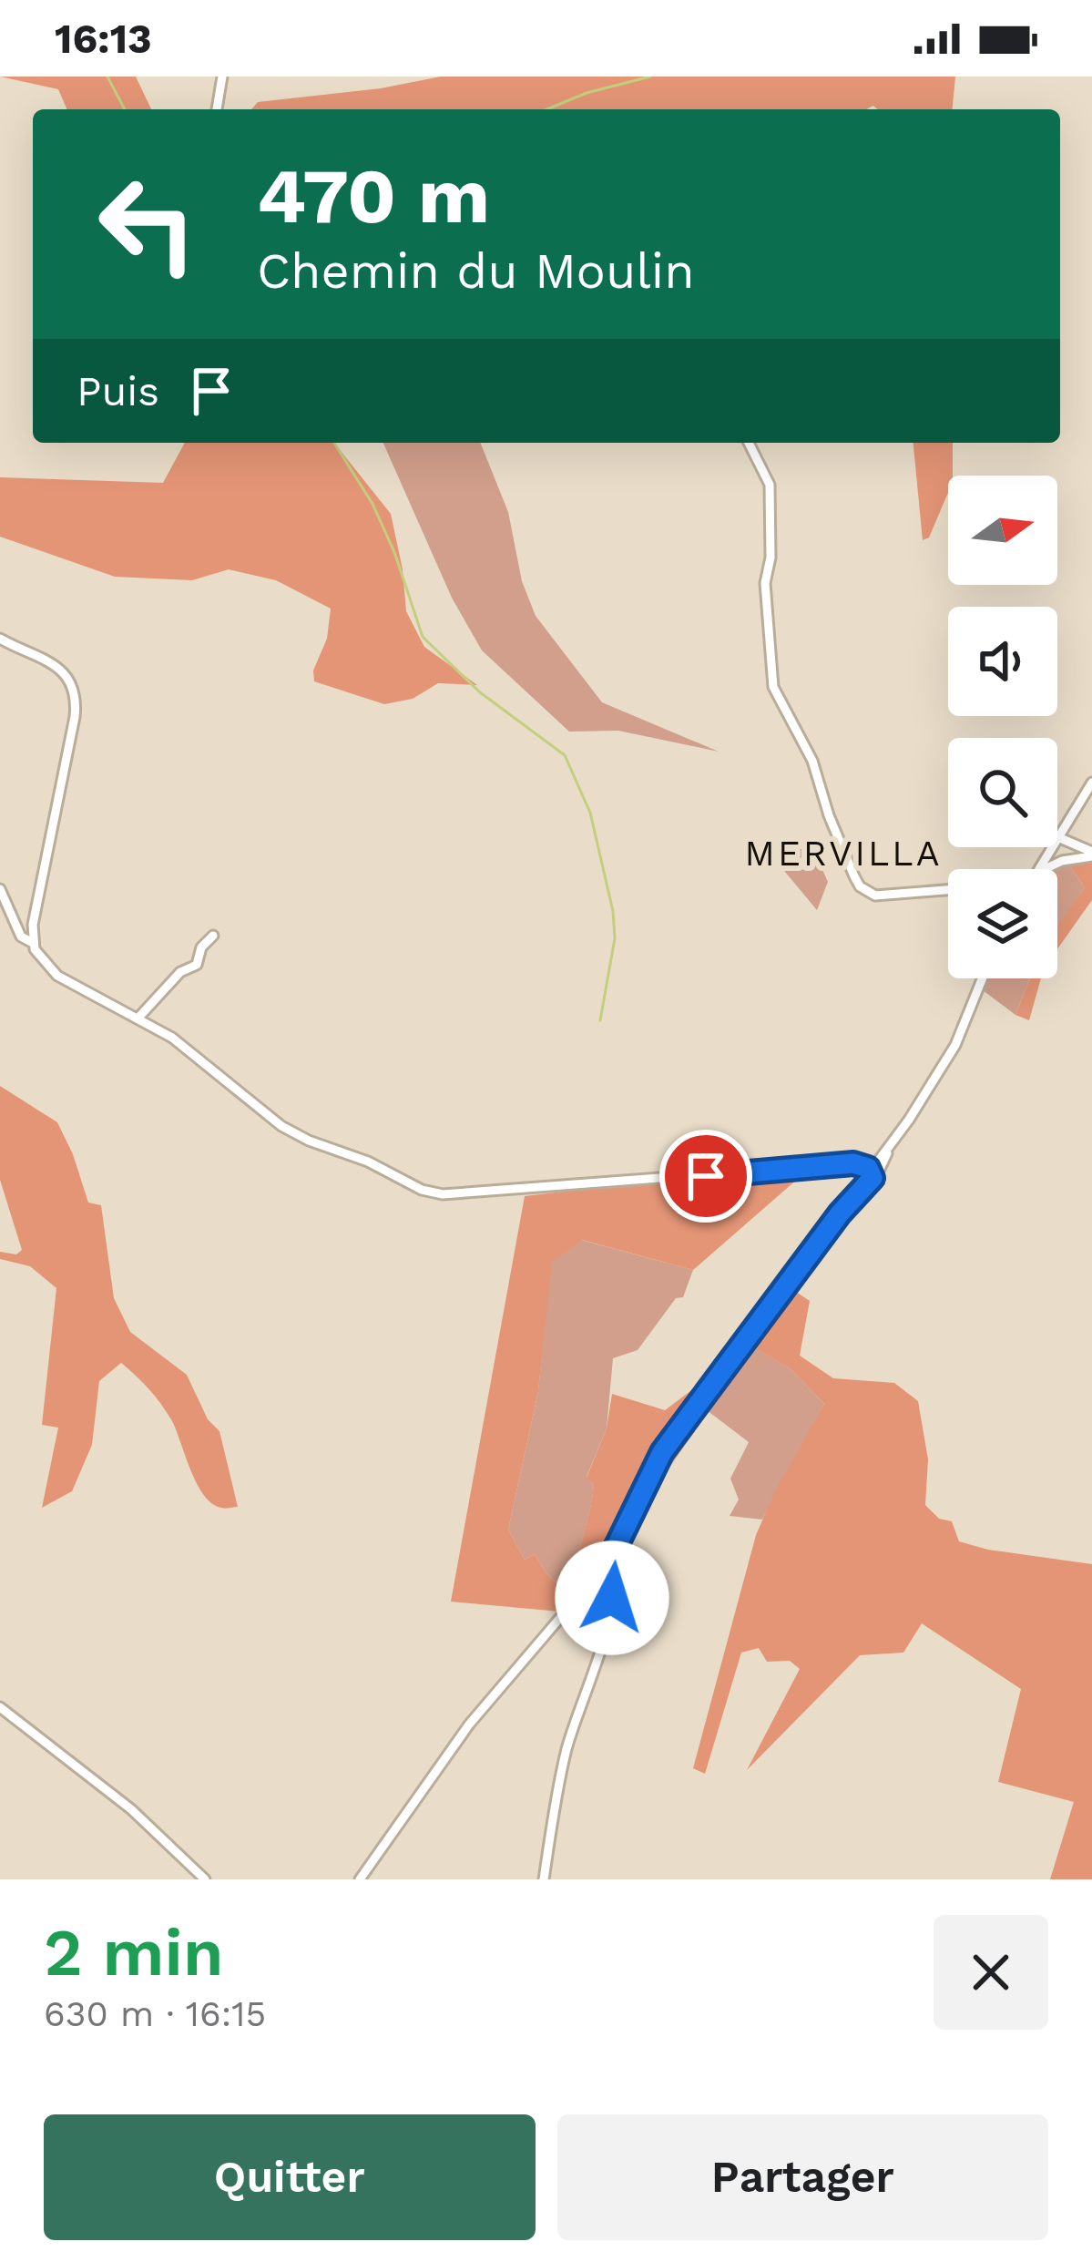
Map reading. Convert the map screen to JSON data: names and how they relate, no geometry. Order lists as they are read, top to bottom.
{
  "districts": ["MERVILLA"],
  "north": "right",
  "page": {
    "status": "16:13",
    "turn": ["470 m", "Chemin du Moulin"],
    "then": "Puis",
    "heading": ["2 min", "630 m · 16:15"],
    "buttons": ["Quitter", "Partager"]
  }
}
